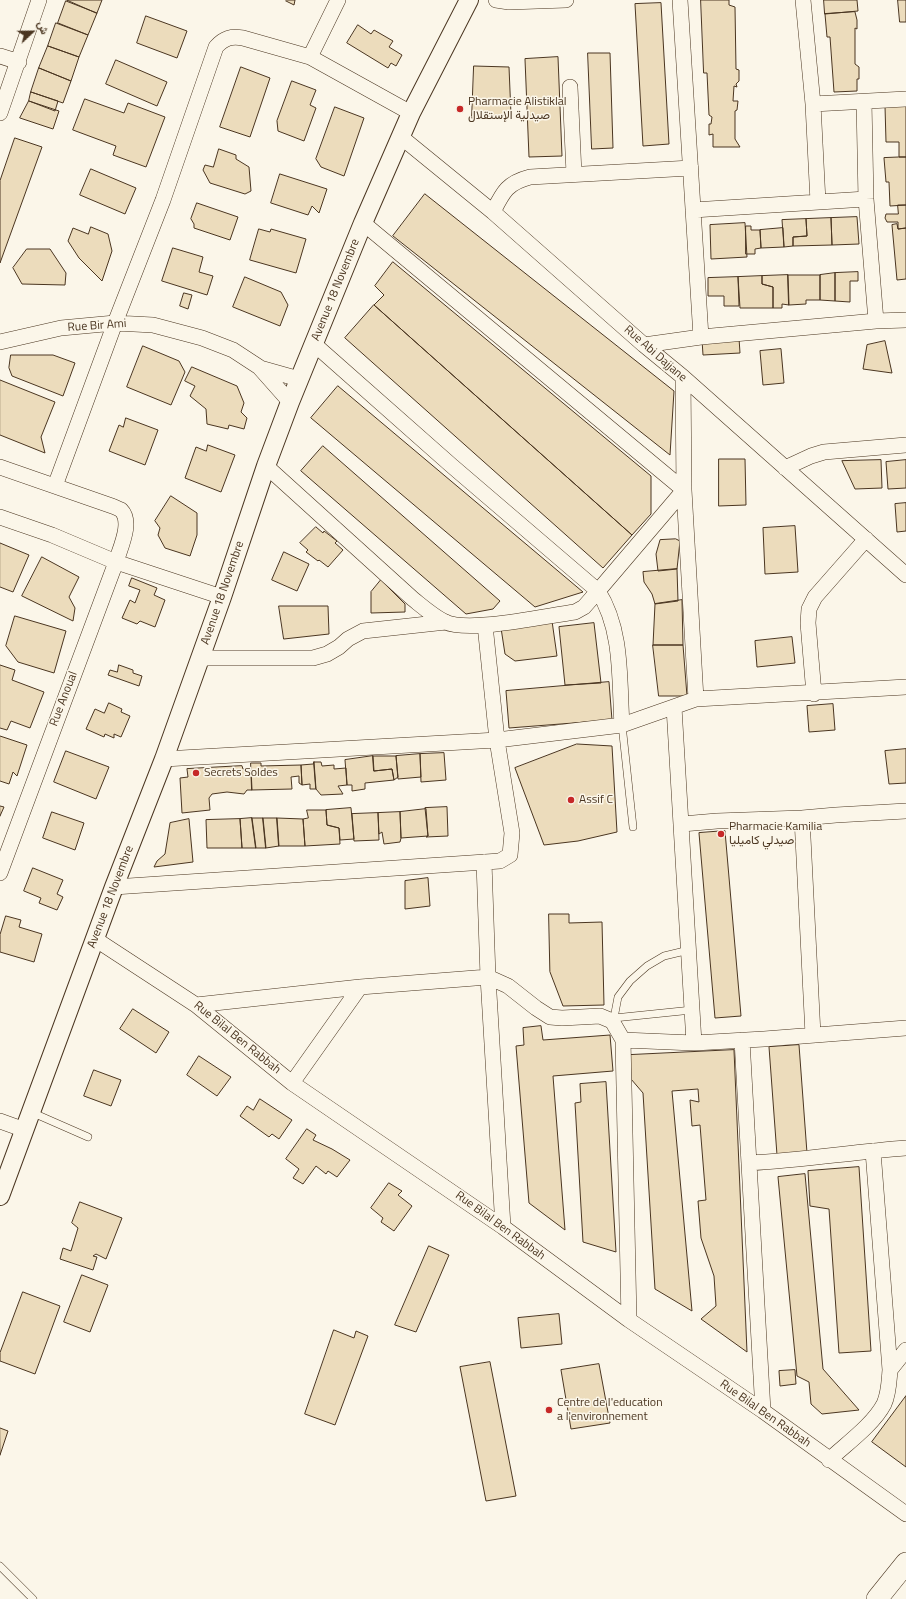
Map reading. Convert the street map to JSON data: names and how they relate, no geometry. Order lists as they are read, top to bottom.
{
  "streets": {
    "street": [
      "Avenue 18 Novembre",
      "Rue Bir Ami",
      "Rue Abi Dajjane",
      "Rue Anoual",
      "Rue Bilal Ben Rabbah"
    ]
  },
  "crossings": [
    ["Avenue 18 Novembre", "Rue Bir Ami"],
    ["Avenue 18 Novembre", "Rue Abi Dajjane"],
    ["Avenue 18 Novembre", "Rue Bilal Ben Rabbah"]
  ],
  "places": [
    "Pharmacie Alistiklal صيدلية الإستقلال",
    "Secrets Soldes",
    "Assif C",
    "Pharmacie Kamilia صيدلي كاميليا",
    "Centre de l'education a l'environnement"
  ],
  "north": "right"
}
